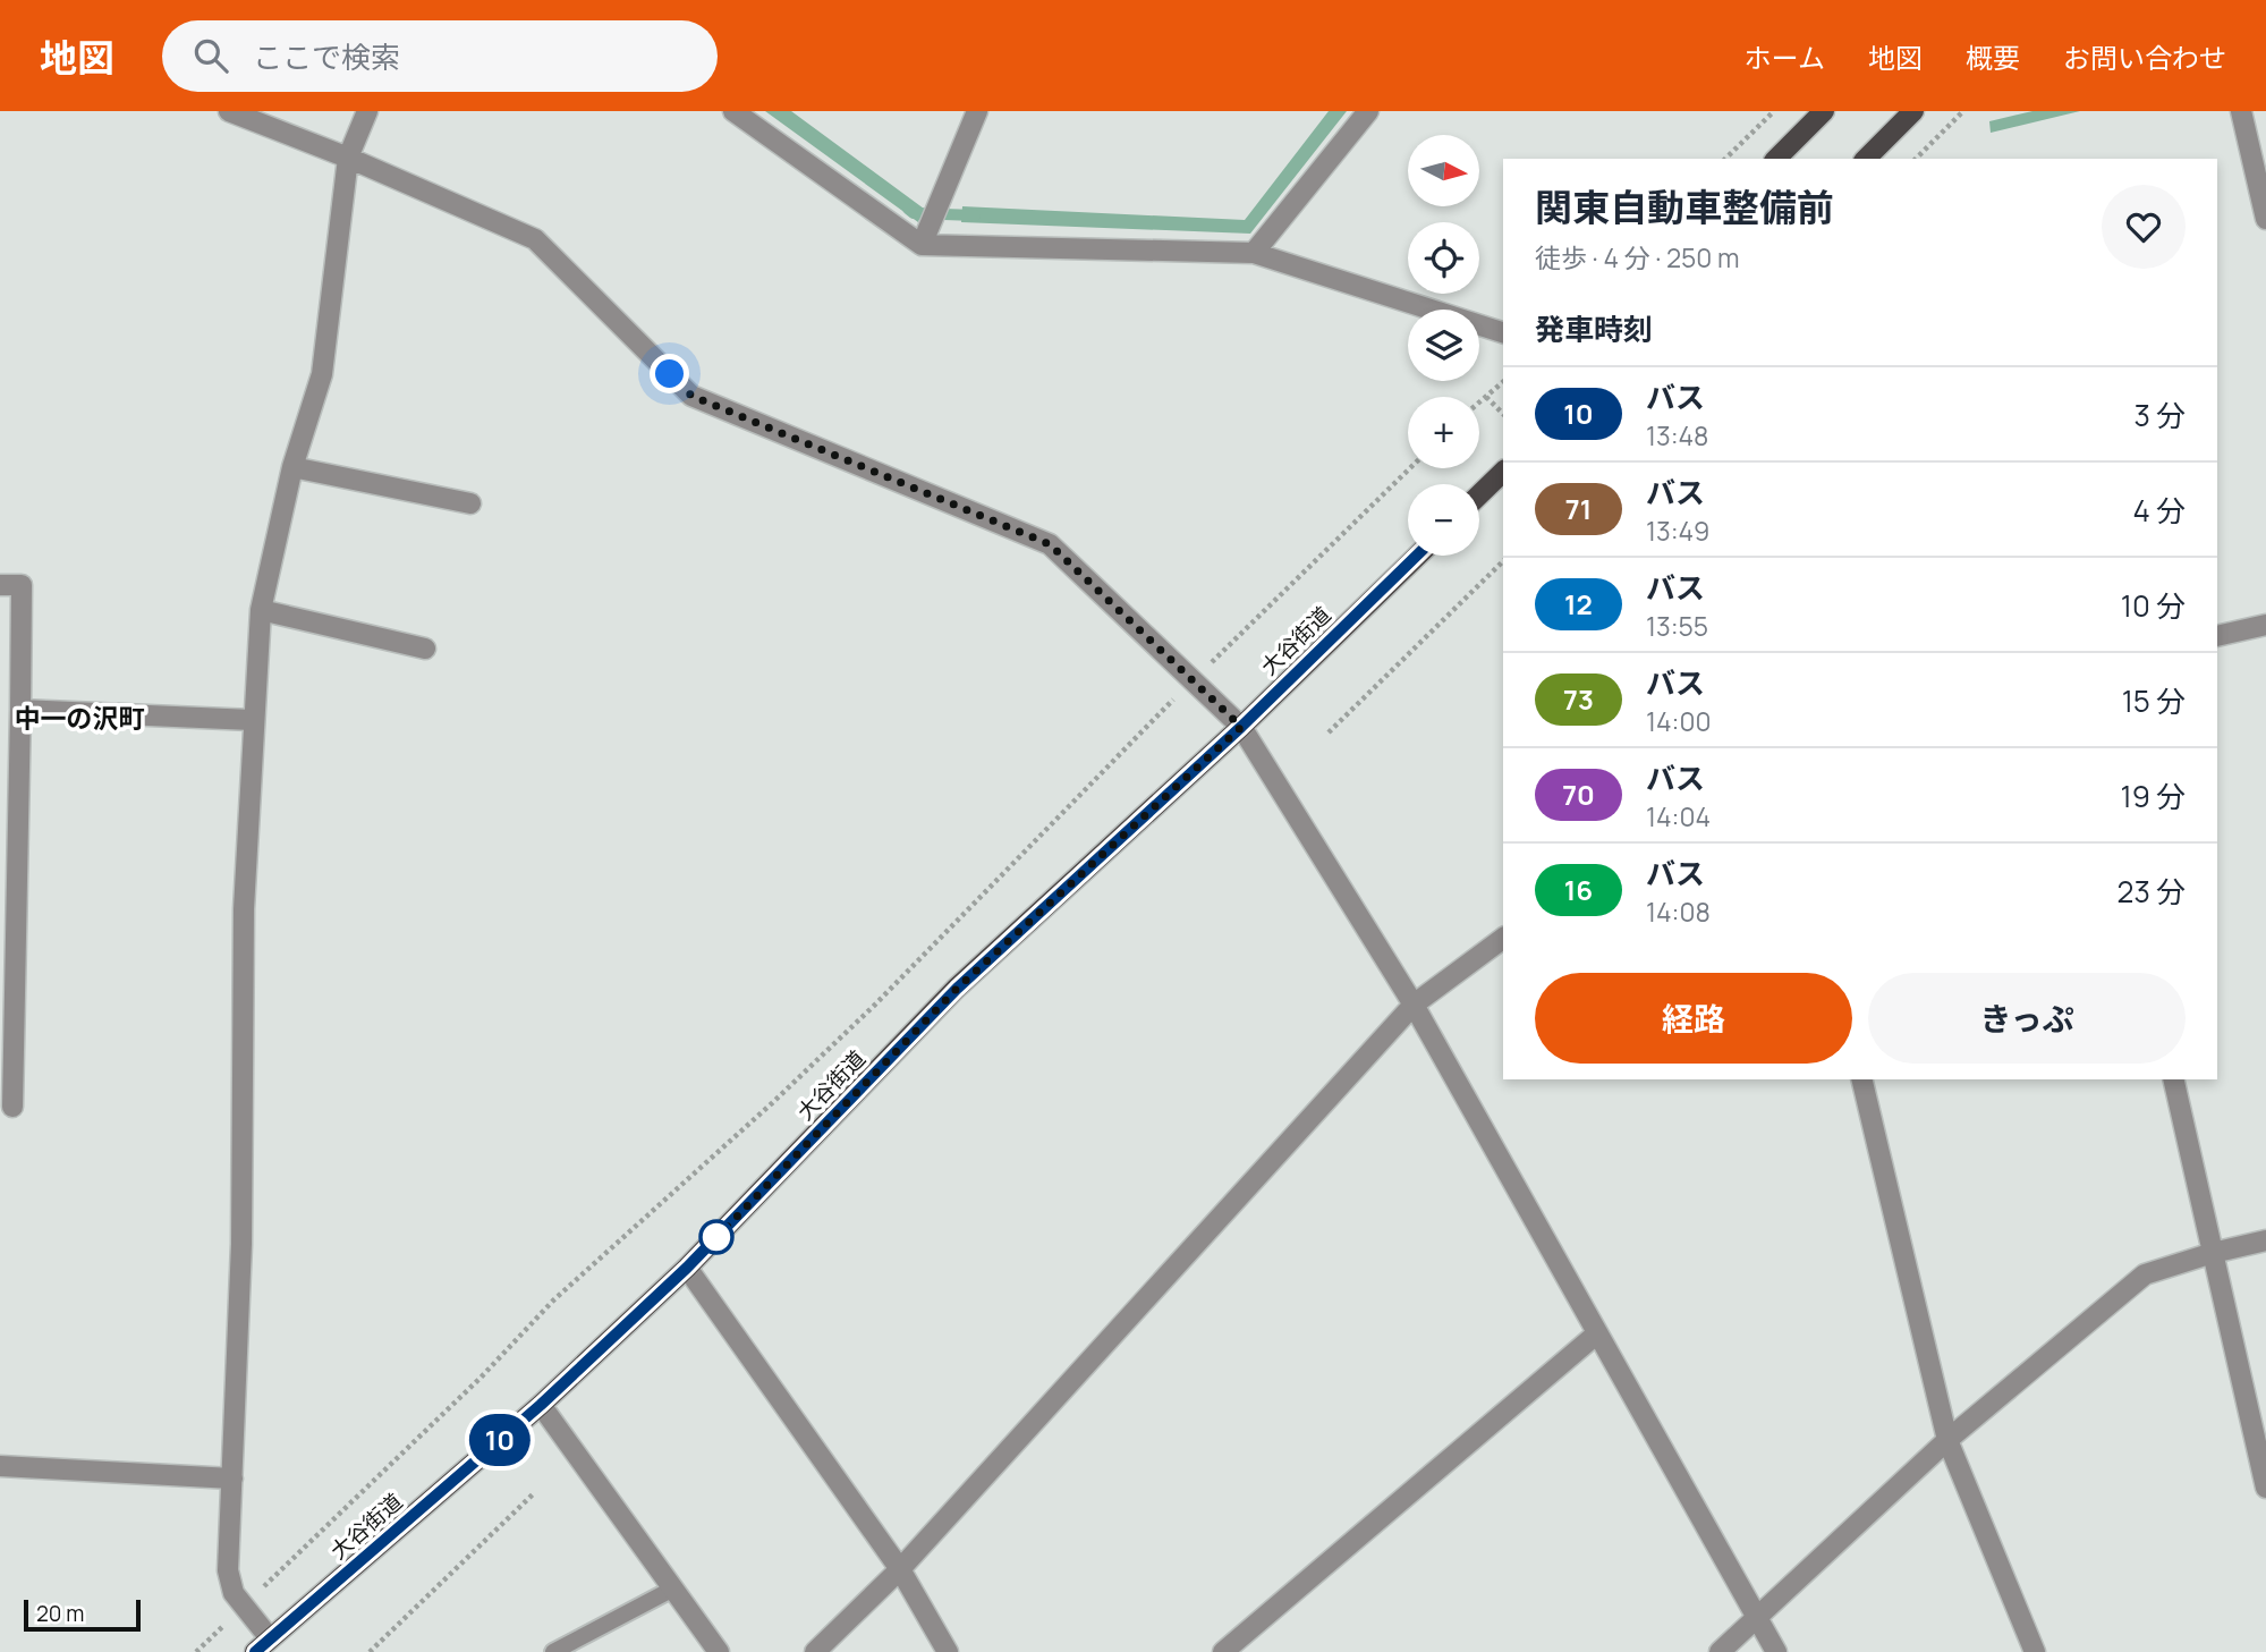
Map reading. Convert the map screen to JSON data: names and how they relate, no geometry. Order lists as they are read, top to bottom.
{
  "streets": {
    "main road": ["大谷街道"]
  },
  "districts": ["中一の沢町"],
  "lines": ["bus line 10"],
  "scale_bar": "20 m",
  "north": "right",
  "page": {
    "header": "地図",
    "search": "ここで検索",
    "nav": [
      "ホーム",
      "地図",
      "概要",
      "お問い合わせ"
    ],
    "on_map": "10",
    "map_buttons": ["+", "−"],
    "heading": [
      ["関東自動車整備前", "徒歩 · 4 分 · 250 m"],
      "発車時刻"
    ],
    "list": [
      {
        "mark": "10",
        "name": "バス",
        "note": "13:48",
        "value": "3 分"
      },
      {
        "mark": "71",
        "name": "バス",
        "note": "13:49",
        "value": "4 分"
      },
      {
        "mark": "12",
        "name": "バス",
        "note": "13:55",
        "value": "10 分"
      },
      {
        "mark": "73",
        "name": "バス",
        "note": "14:00",
        "value": "15 分"
      },
      {
        "mark": "70",
        "name": "バス",
        "note": "14:04",
        "value": "19 分"
      },
      {
        "mark": "16",
        "name": "バス",
        "note": "14:08",
        "value": "23 分"
      }
    ],
    "buttons": ["経路", "きっぷ"],
    "scale": "20 m"
  }
}
